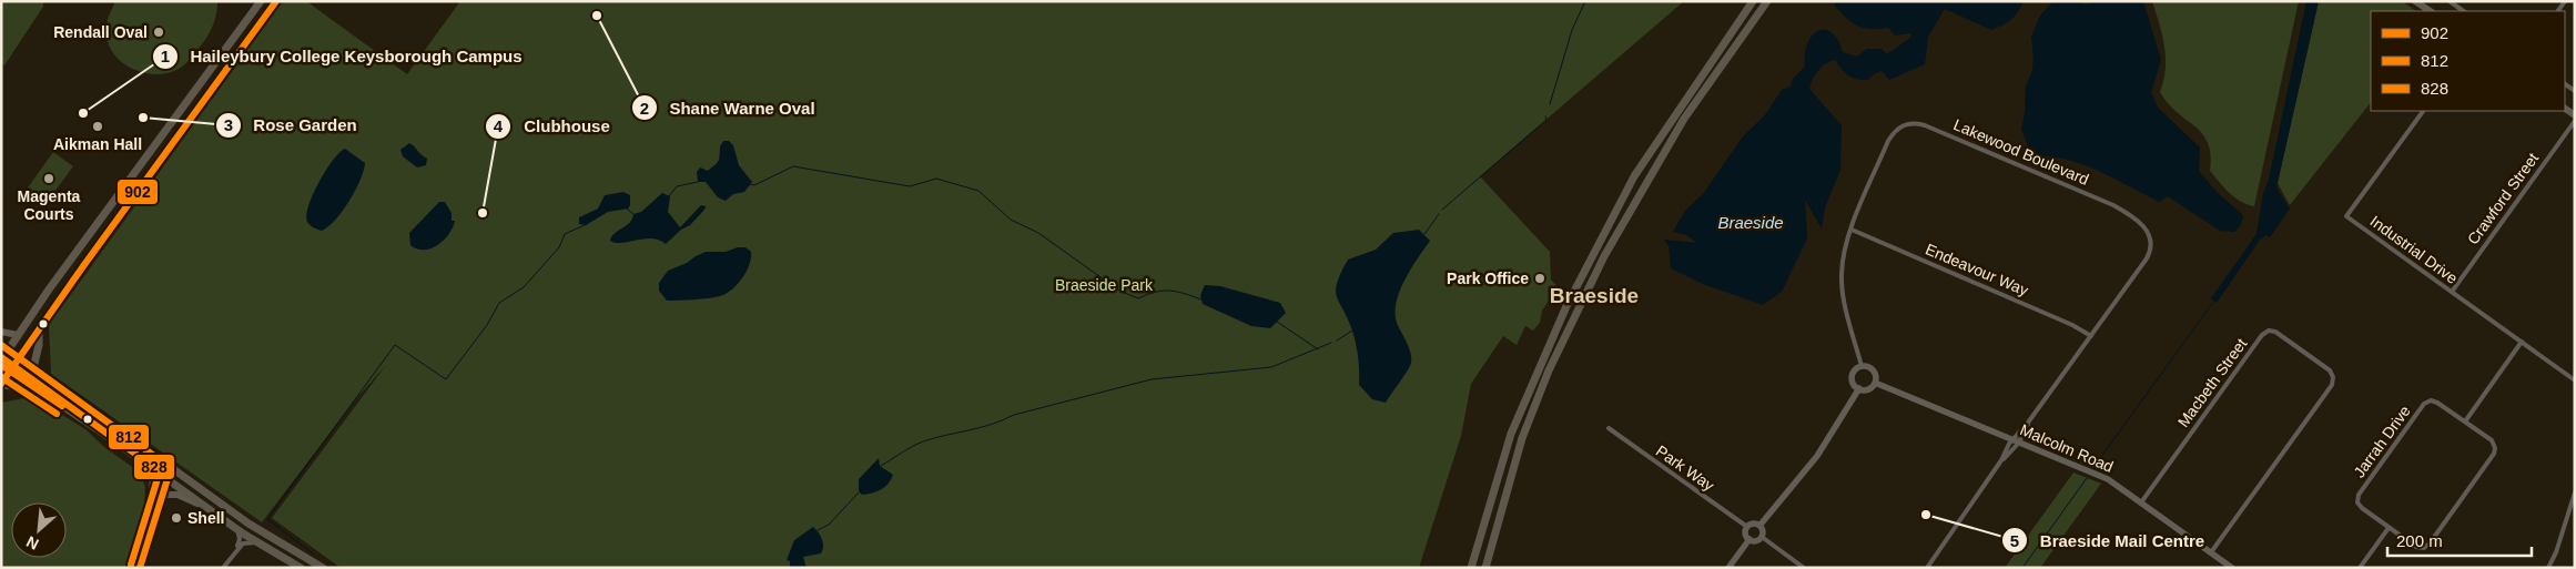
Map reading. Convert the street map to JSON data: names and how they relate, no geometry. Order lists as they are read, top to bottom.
{
  "streets": {
    "street": [
      "Lakewood Boulevard",
      "Crawford Street",
      "Industrial Drive",
      "Endeavour Way",
      "Macbeth Street",
      "Jarrah Drive",
      "Malcolm Road",
      "Park Way"
    ]
  },
  "crossings": [
    ["Lakewood Boulevard", "Endeavour Way"],
    ["Lakewood Boulevard", "Malcolm Road"],
    ["Crawford Street", "Industrial Drive"],
    ["Macbeth Street", "Malcolm Road"]
  ],
  "districts": ["Braeside"],
  "water": ["Braeside"],
  "parks": ["Braeside Park"],
  "places": [
    "Shane Warne Oval",
    "Rendall Oval",
    "Haileybury College Keysborough Campus",
    "Rose Garden",
    "Aikman Hall",
    "Magenta Courts",
    "Clubhouse",
    "Park Office",
    "Braeside Mail Centre",
    "Shell"
  ],
  "lines": ["transit line 902", "transit line 812", "transit line 828"],
  "legend": ["902", "812", "828"],
  "scale_bar": "200 m",
  "north": "bottom left"
}
